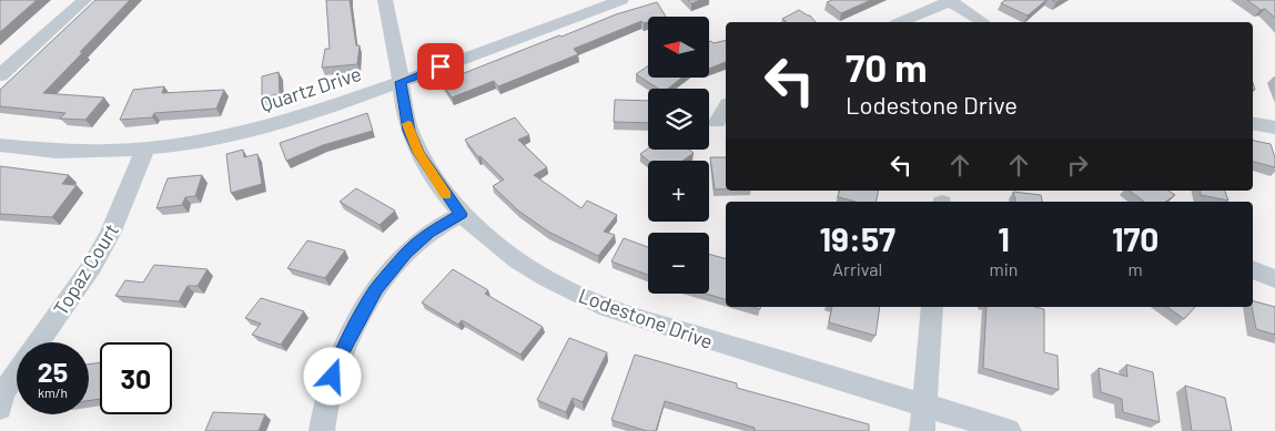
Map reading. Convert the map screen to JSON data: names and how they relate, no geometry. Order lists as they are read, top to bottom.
{
  "streets": {
    "street": ["Quartz Drive", "Topaz Court", "Lodestone Drive"]
  },
  "crossings": [
    ["Quartz Drive", "Topaz Court"],
    ["Quartz Drive", "Lodestone Drive"]
  ],
  "north": "left",
  "page": {
    "map_buttons": ["+", "−"],
    "turn": ["70 m", "Lodestone Drive"],
    "eta": [
      "19:57",
      "Arrival",
      "1",
      "min",
      "170",
      "m"
    ],
    "speed": "25 km/h",
    "limit": "30"
  }
}
